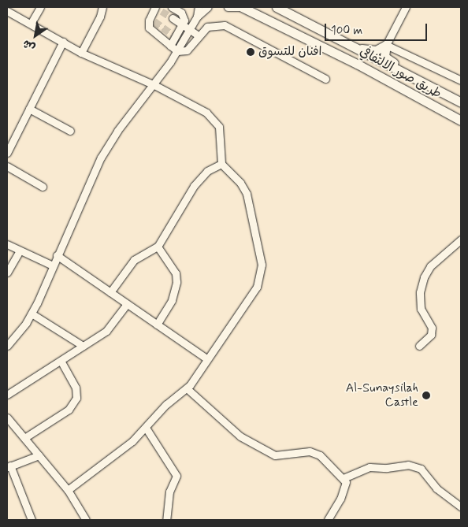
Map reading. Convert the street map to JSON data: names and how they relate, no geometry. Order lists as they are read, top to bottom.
{
  "streets": {
    "main road": ["طريق صور الالتفافي"]
  },
  "places": ["افنان للتسوق", "Al-Sunaysilah Castle"],
  "scale_bar": "100 m",
  "north": "bottom left"
}
